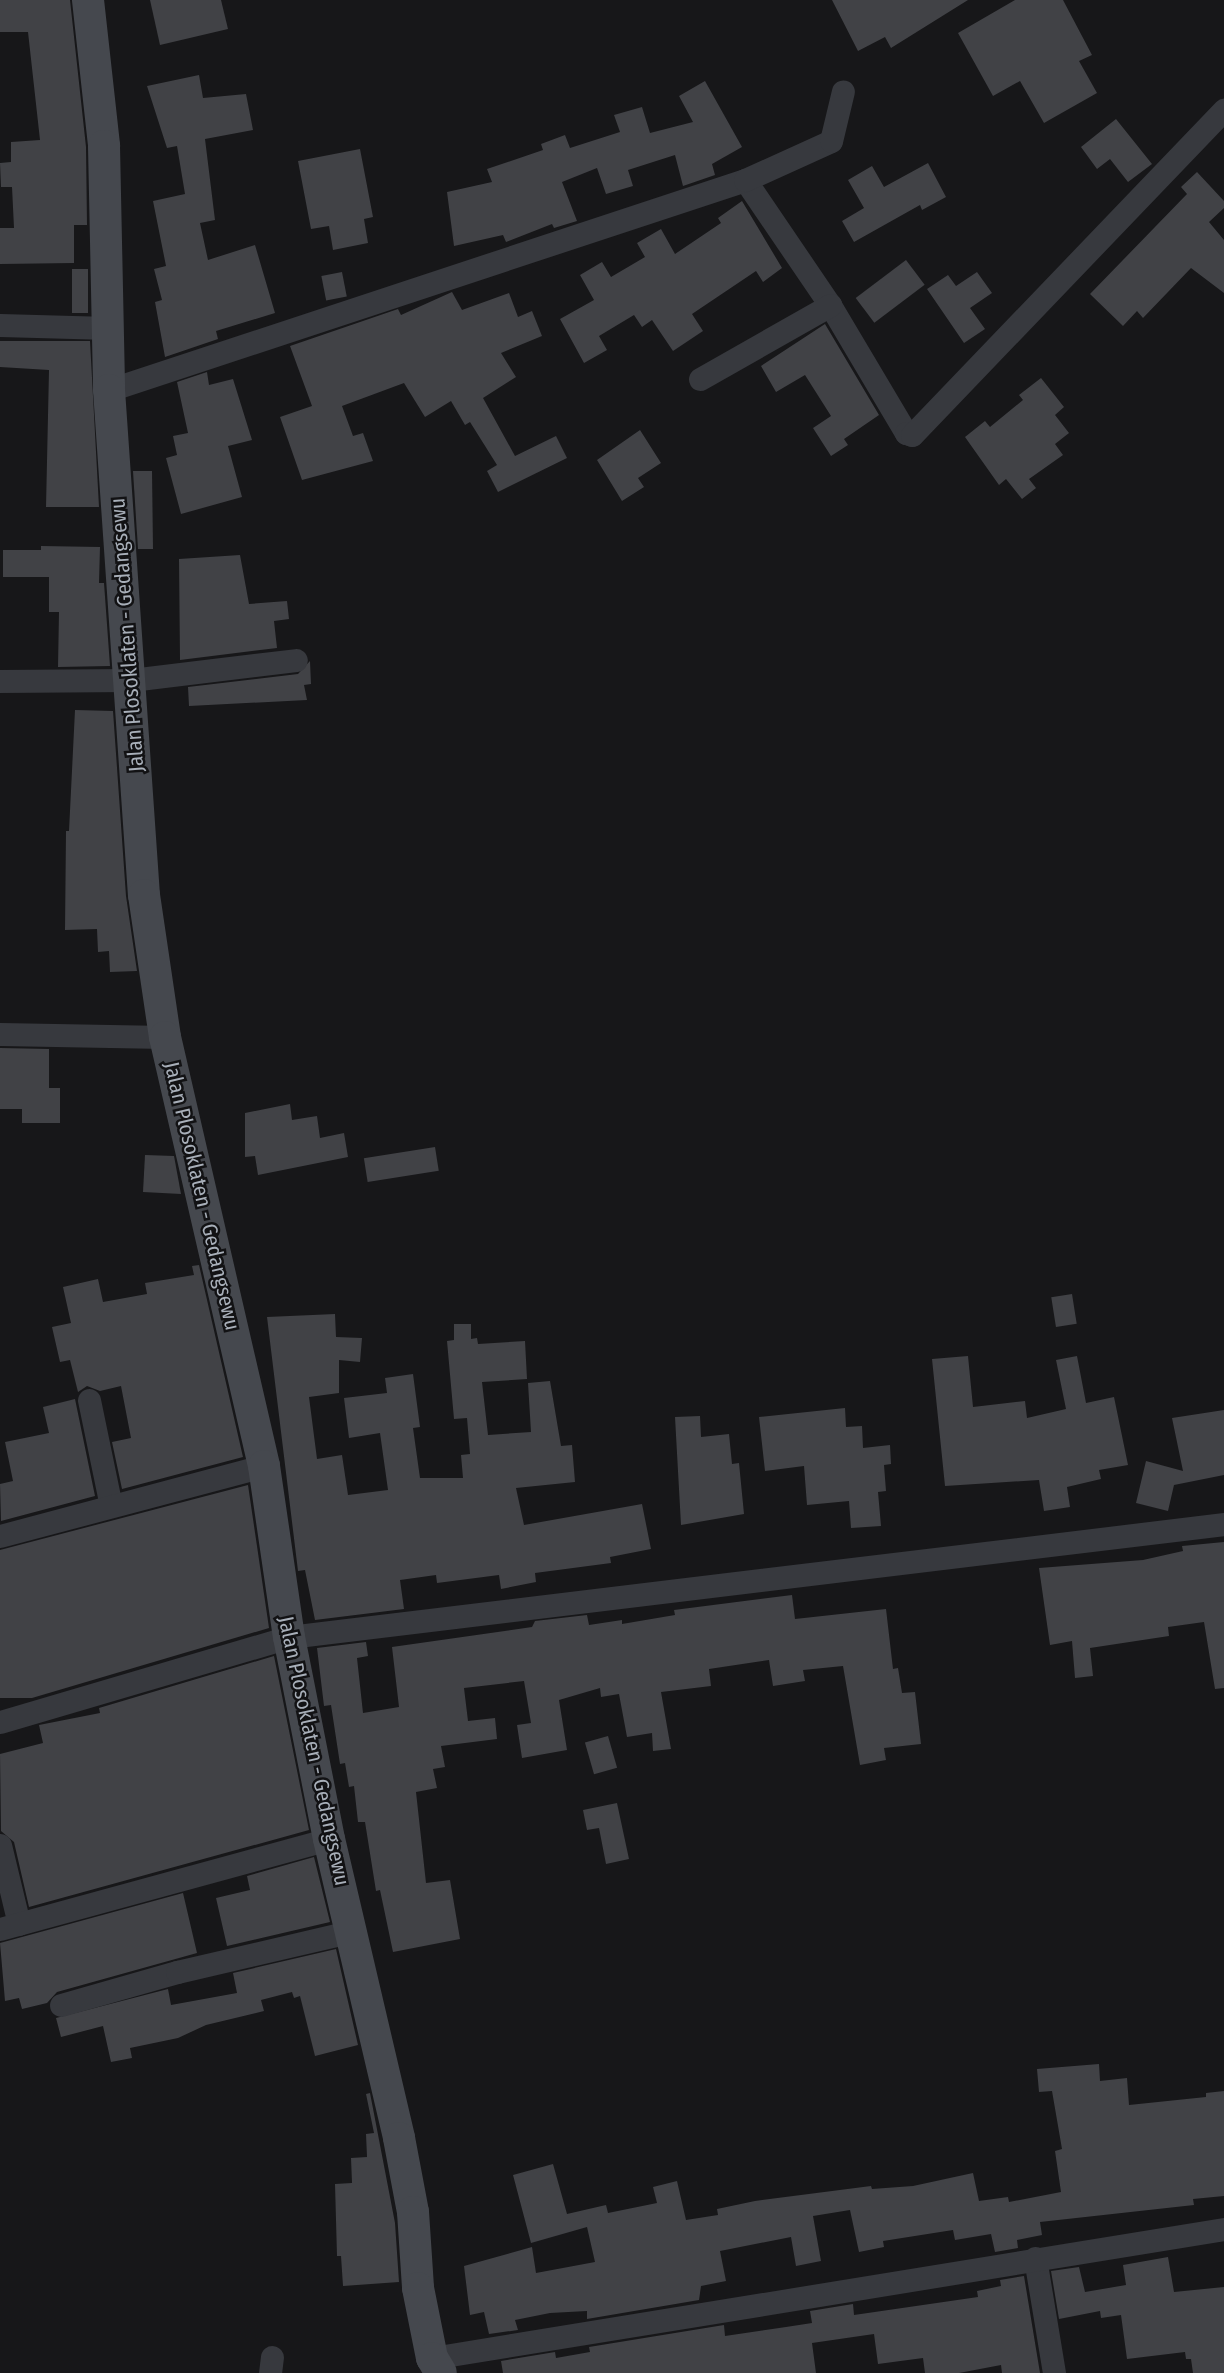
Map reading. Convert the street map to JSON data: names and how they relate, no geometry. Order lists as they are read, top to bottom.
{
  "streets": {
    "main road": ["Jalan Plosoklaten - Gedangsewu"]
  }
}
